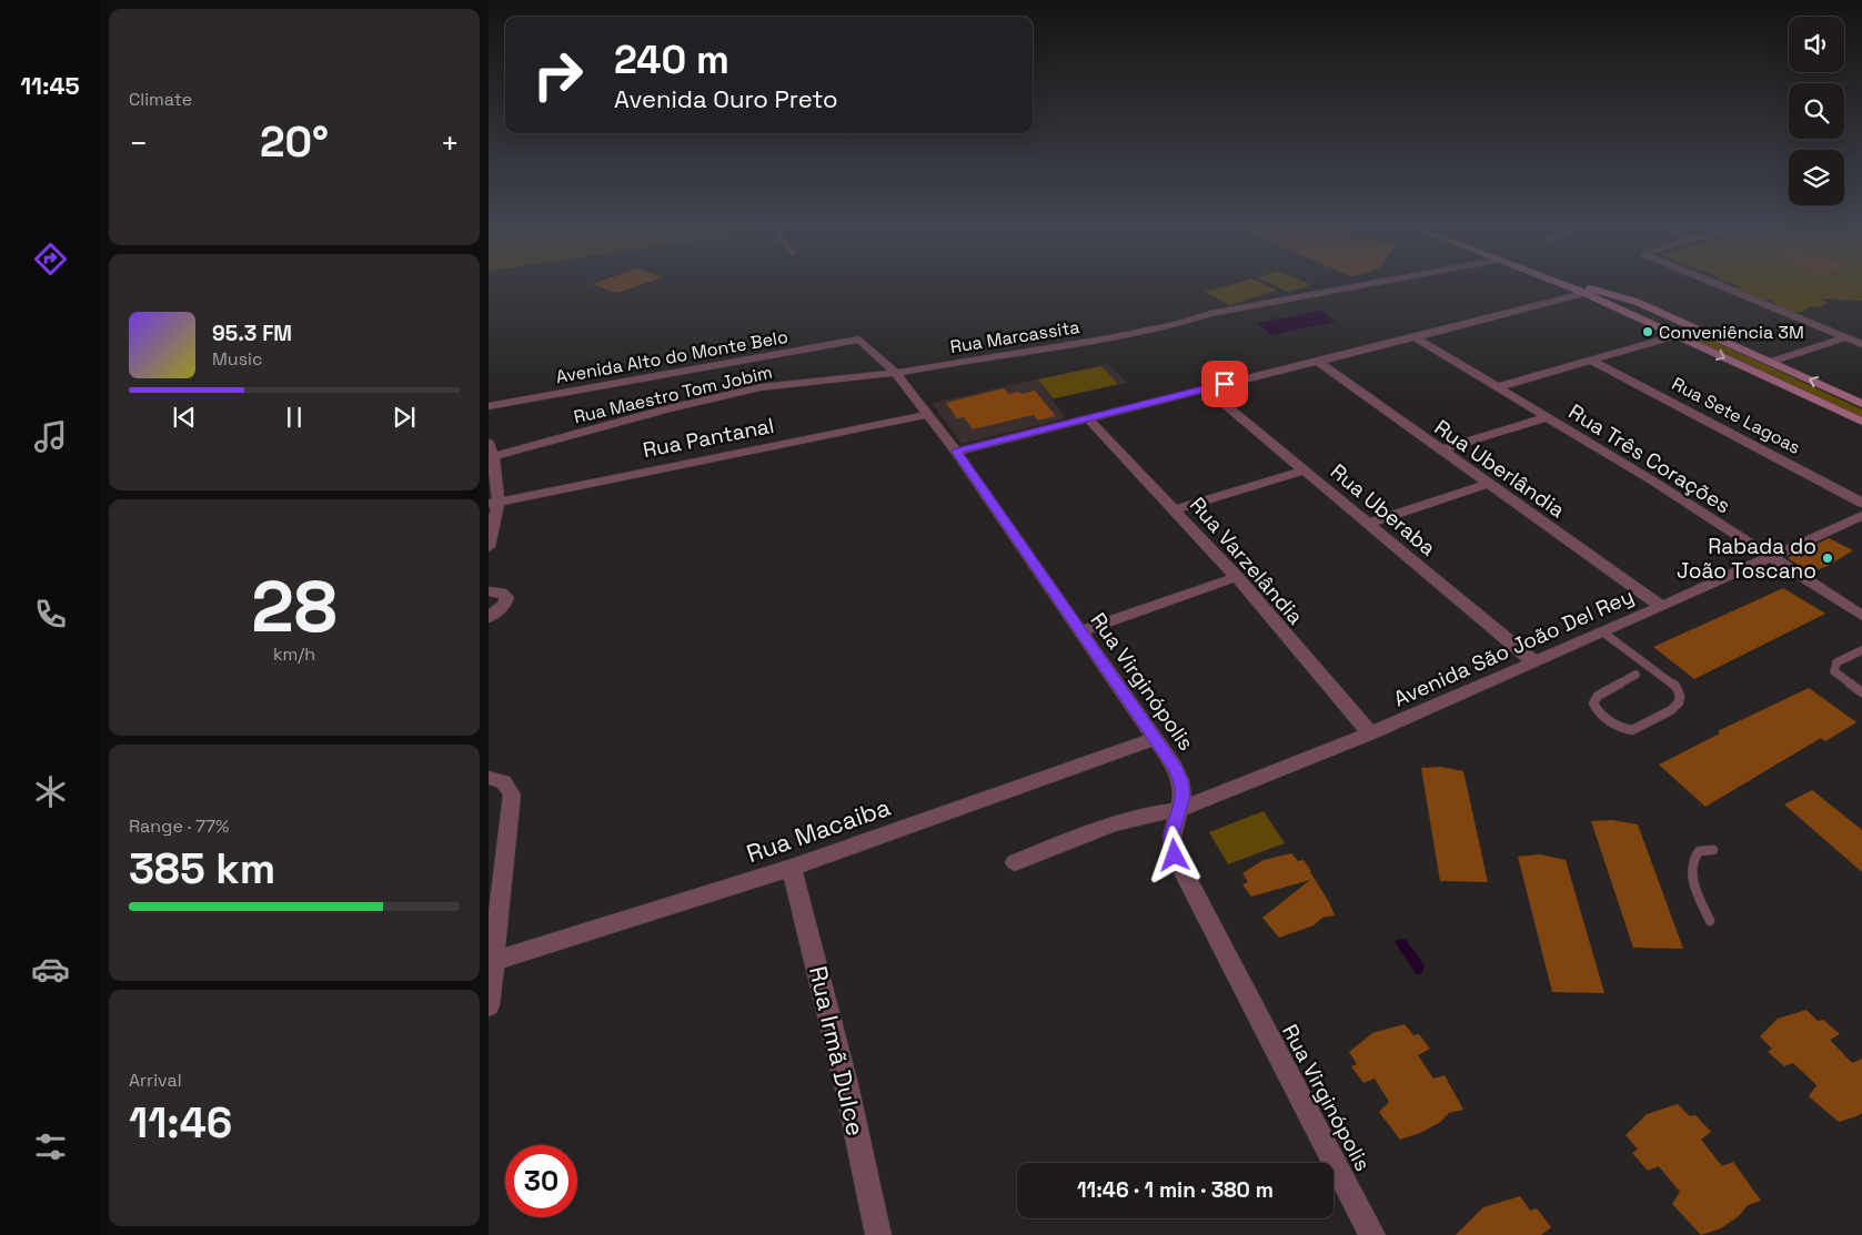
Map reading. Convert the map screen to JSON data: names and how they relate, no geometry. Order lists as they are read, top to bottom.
{
  "streets": {
    "street": [
      "Rua Marcassita",
      "Avenida Alto do Monte Belo",
      "Rua Maestro Tom Jobim",
      "Rua Sete Lagoas",
      "Rua Pantanal",
      "Rua Três Corações",
      "Rua Uberlândia",
      "Rua Uberaba",
      "Rua Varzelândia",
      "Avenida São João Del Rey",
      "Rua Virginópolis",
      "Rua Macaiba",
      "Rua Irmã Dulce"
    ]
  },
  "crossings": [
    ["Rua Marcassita", "Rua Maestro Tom Jobim"],
    ["Rua Marcassita", "Rua Virginópolis"],
    ["Avenida Alto do Monte Belo", "Rua Virginópolis"],
    ["Rua Maestro Tom Jobim", "Rua Virginópolis"],
    ["Rua Pantanal", "Rua Virginópolis"],
    ["Rua Três Corações", "Avenida São João Del Rey"],
    ["Rua Uberlândia", "Avenida São João Del Rey"],
    ["Rua Uberaba", "Avenida São João Del Rey"],
    ["Rua Varzelândia", "Avenida São João Del Rey"],
    ["Avenida São João Del Rey", "Rua Virginópolis"],
    ["Rua Virginópolis", "Rua Macaiba"],
    ["Rua Macaiba", "Rua Irmã Dulce"]
  ],
  "places": ["Conveniência 3M", "Rabada do João Toscano"],
  "page": {
    "tabs": "11:45",
    "tile": [
      "Climate",
      ["28", "km/h"],
      ["Range · 77%", "385 km"],
      ["Arrival", "11:46"]
    ],
    "turn": ["240 m", "Avenida Ouro Preto"],
    "heat": ["−", "20°", "+"],
    "song": ["95.3 FM", "Music"],
    "limit": "30",
    "trip": "11:46 · 1 min · 380 m"
  }
}
